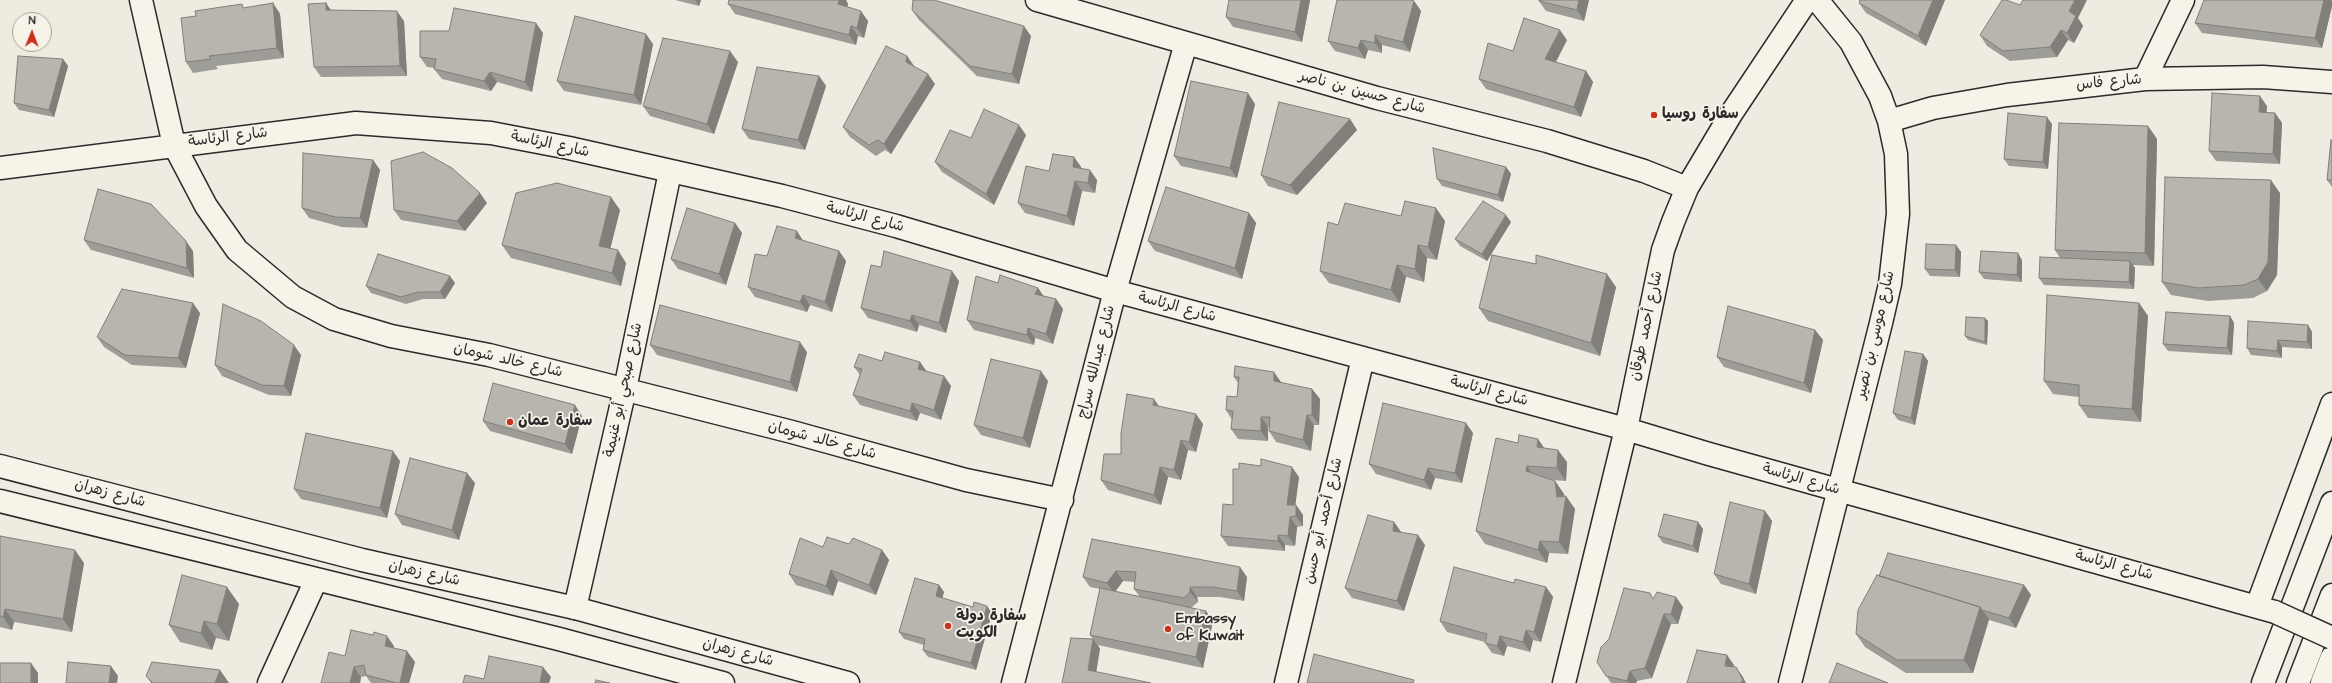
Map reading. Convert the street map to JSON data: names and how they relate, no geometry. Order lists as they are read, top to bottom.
{
  "streets": {
    "main road": [
      "شارع فاس",
      "شارع حسين بن ناصر",
      "شارع الرئاسة",
      "شارع أحمد طوقان",
      "شارع موسى بن نصير",
      "شارع خالد شومان",
      "شارع عبدالله سراج",
      "شارع صبحي أبو غنيمة",
      "شارع زهران",
      "شارع أحمد أبو حسن"
    ]
  },
  "crossings": [
    ["شارع فاس", "شارع موسى بن نصير"],
    ["شارع حسين بن ناصر", "شارع أحمد طوقان"],
    ["شارع حسين بن ناصر", "شارع عبدالله سراج"],
    ["شارع الرئاسة", "شارع أحمد طوقان"],
    ["شارع الرئاسة", "شارع موسى بن نصير"],
    ["شارع الرئاسة", "شارع خالد شومان"],
    ["شارع الرئاسة", "شارع عبدالله سراج"],
    ["شارع الرئاسة", "شارع صبحي أبو غنيمة"],
    ["شارع الرئاسة", "شارع أحمد أبو حسن"],
    ["شارع خالد شومان", "شارع عبدالله سراج"],
    ["شارع خالد شومان", "شارع صبحي أبو غنيمة"],
    ["شارع صبحي أبو غنيمة", "شارع زهران"]
  ],
  "places": [
    "سفارة روسيا",
    "سفارة عمان",
    "سفارة دولة الكويت",
    "Embassy of Kuwait"
  ],
  "north": "top"
}
